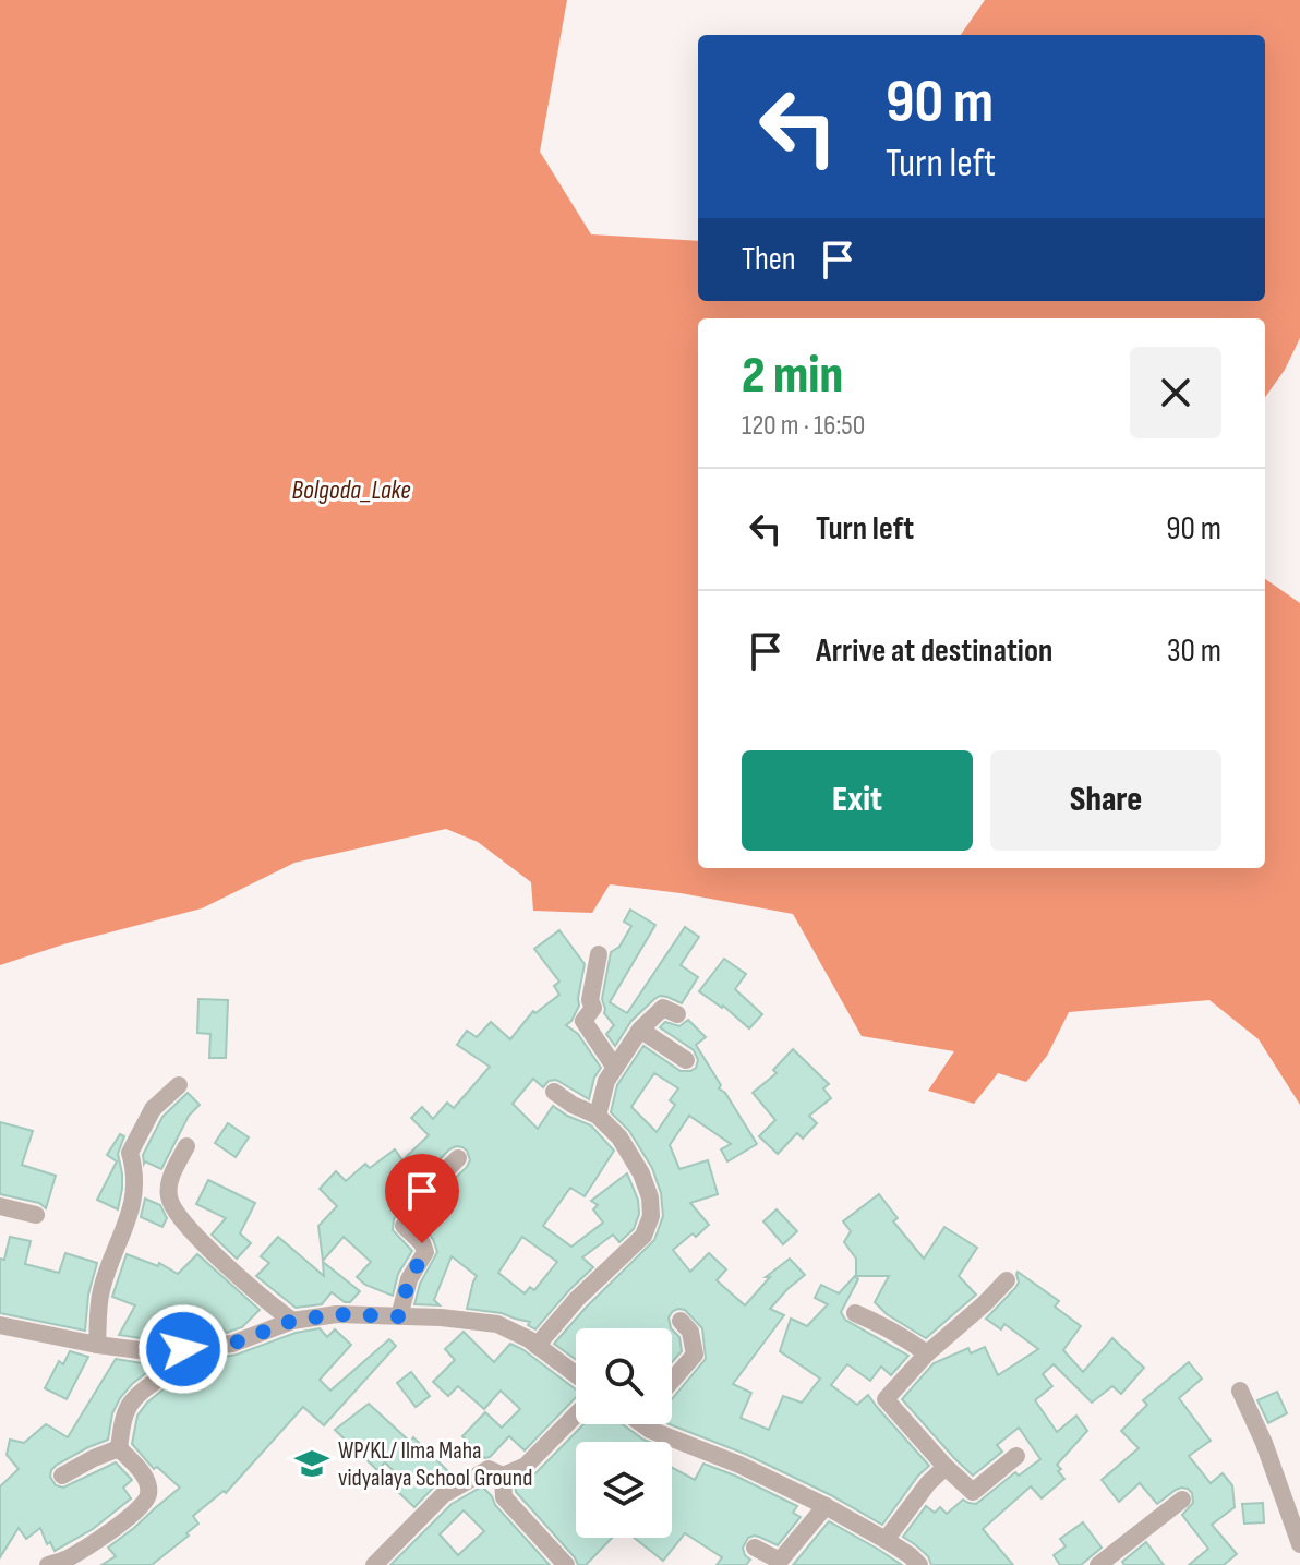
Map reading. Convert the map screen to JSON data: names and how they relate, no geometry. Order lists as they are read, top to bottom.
{
  "water": ["Bolgoda_Lake"],
  "places": {
    "school or university": ["WP/KL/ Ilma Maha vidyalaya School Ground"]
  },
  "page": {
    "turn": ["90 m", "Turn left"],
    "then": "Then",
    "heading": ["2 min", "120 m · 16:50"],
    "list": [
      {
        "name": "Turn left",
        "value": "90 m"
      },
      {
        "name": "Arrive at destination",
        "value": "30 m"
      }
    ],
    "buttons": ["Exit", "Share"]
  }
}
